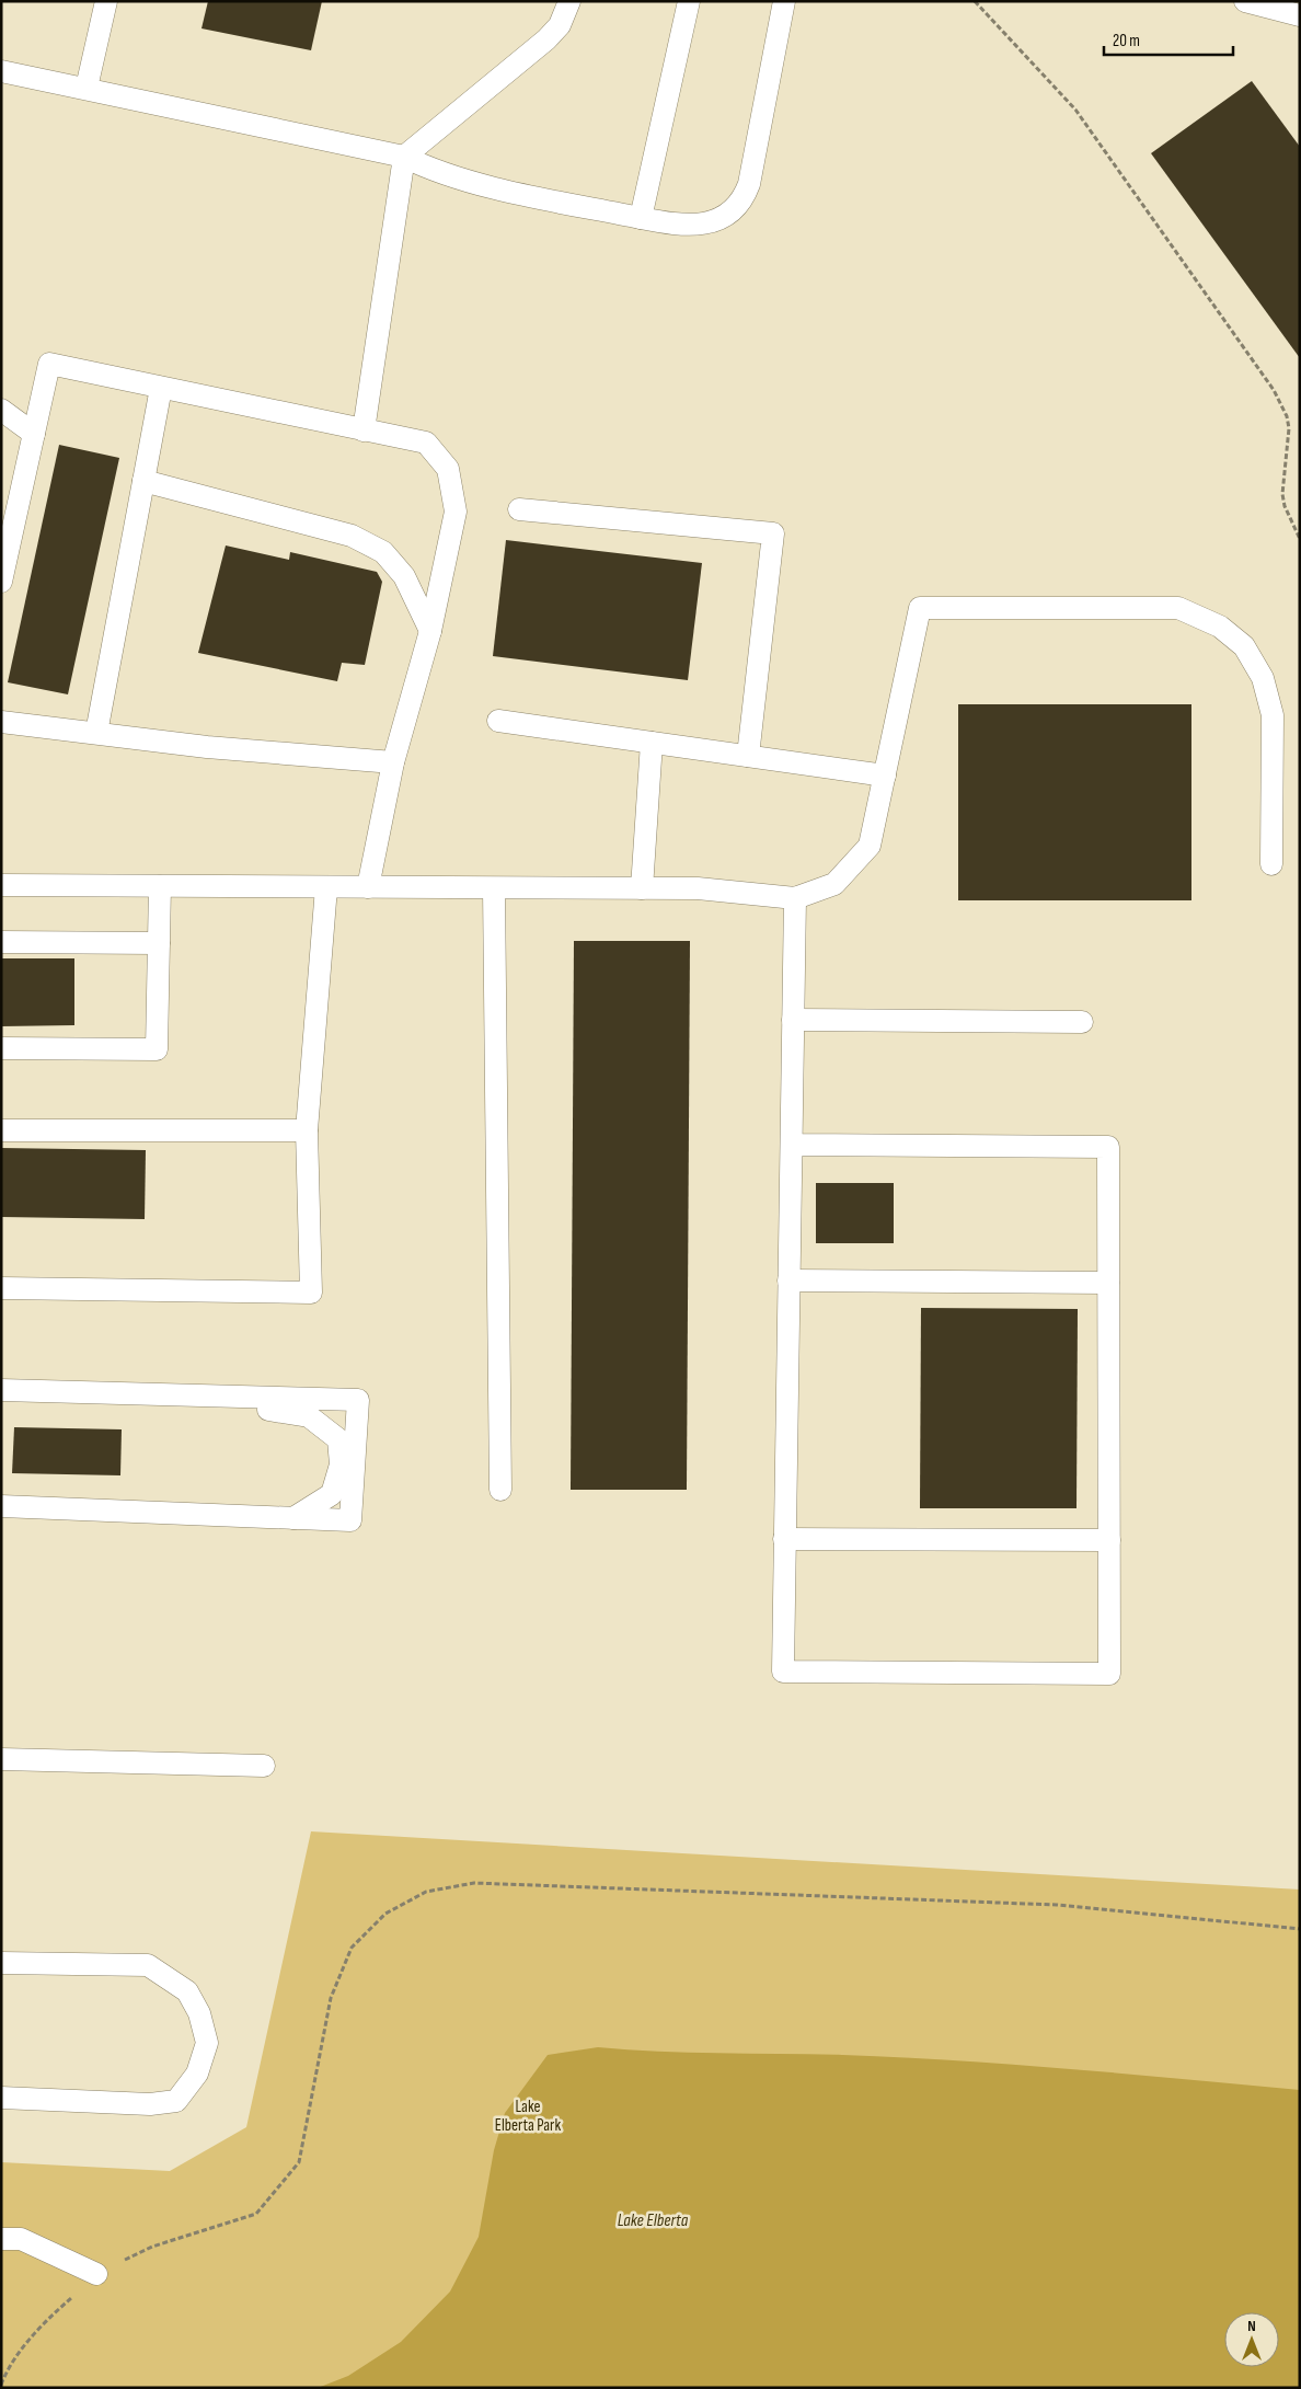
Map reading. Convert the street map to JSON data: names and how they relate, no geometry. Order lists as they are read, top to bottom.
{
  "water": ["Lake Elberta"],
  "parks": ["Lake Elberta Park"],
  "scale_bar": "20 m",
  "north": "top"
}
